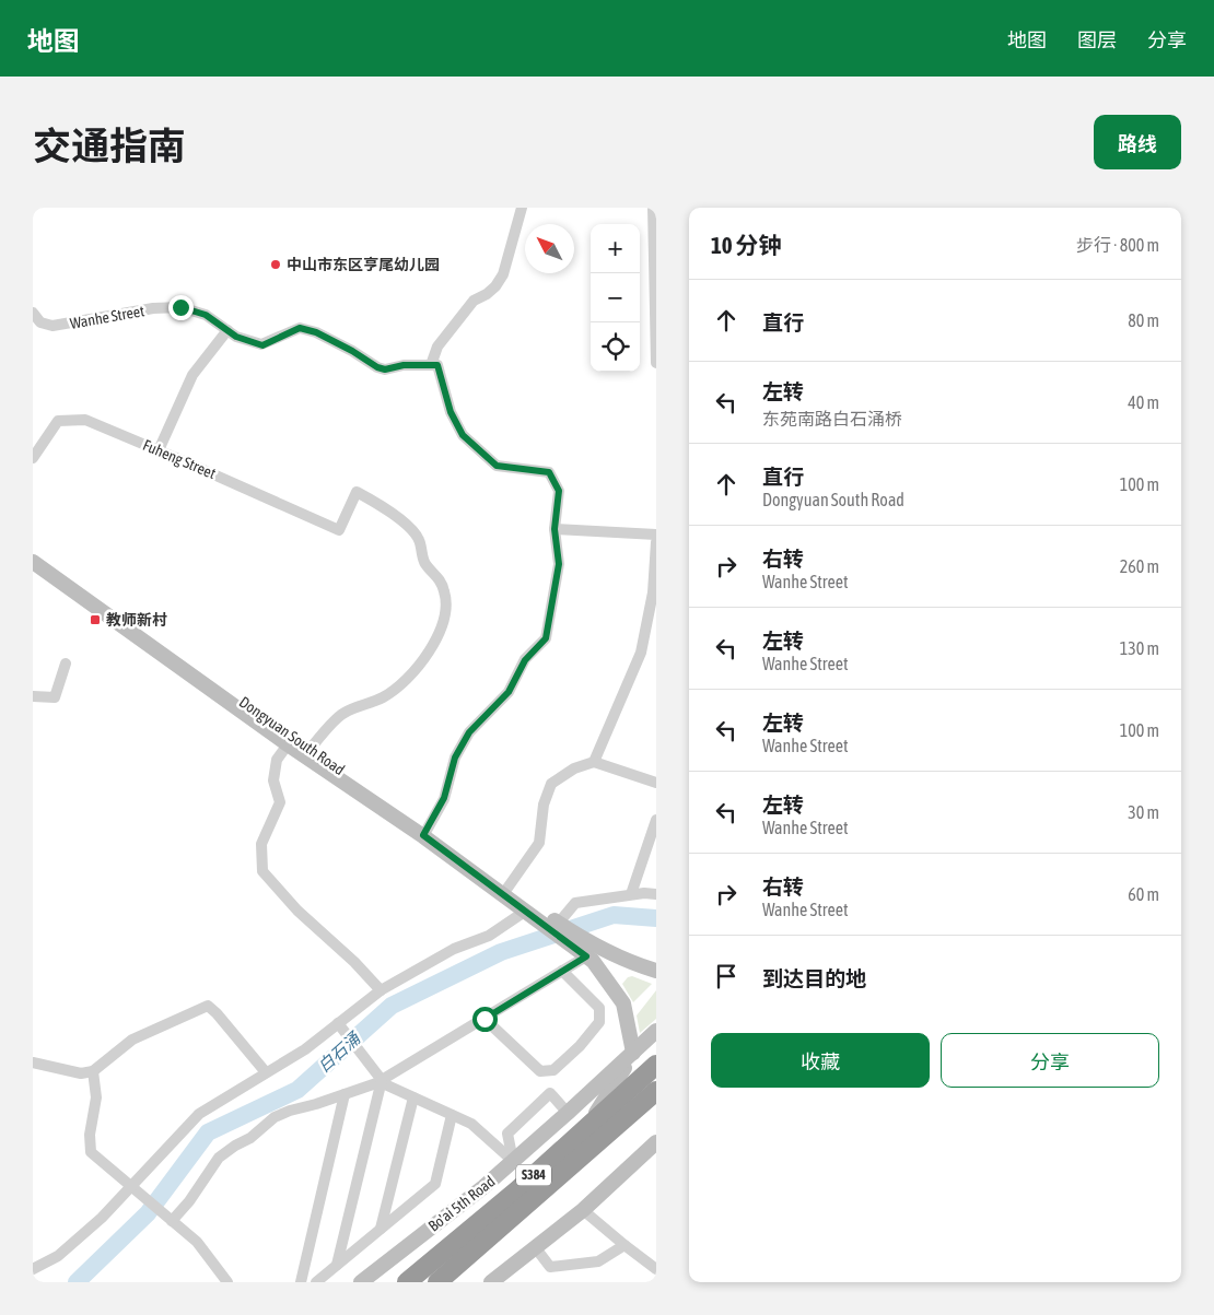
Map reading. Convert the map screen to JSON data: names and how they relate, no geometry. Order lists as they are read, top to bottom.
{
  "streets": {
    "highway": ["S384", "Bo'ai 5th Road"],
    "street": ["Wanhe Street", "Fuheng Street", "Dongyuan South Road"]
  },
  "crossings": [
    ["Fuheng Street", "Dongyuan South Road"]
  ],
  "water": ["白石涌"],
  "places": {
    "other": ["中山市东区亨尾幼儿园"],
    "transit": ["教师新村"]
  },
  "north": "top left",
  "page": {
    "header": "地图",
    "nav": ["地图", "图层", "分享"],
    "title": "交通指南",
    "buttons": [
      "路线",
      ["收藏", "分享"]
    ],
    "heading": ["10 分钟", "步行 · 800 m"],
    "map_buttons": ["+", "−"],
    "list": [
      ["直行", "80 m"],
      ["左转", "东苑南路白石涌桥", "40 m"],
      ["直行", "Dongyuan South Road", "100 m"],
      ["右转", "Wanhe Street", "260 m"],
      ["左转", "Wanhe Street", "130 m"],
      ["左转", "Wanhe Street", "100 m"],
      ["左转", "Wanhe Street", "30 m"],
      ["右转", "Wanhe Street", "60 m"],
      "到达目的地"
    ]
  }
}
